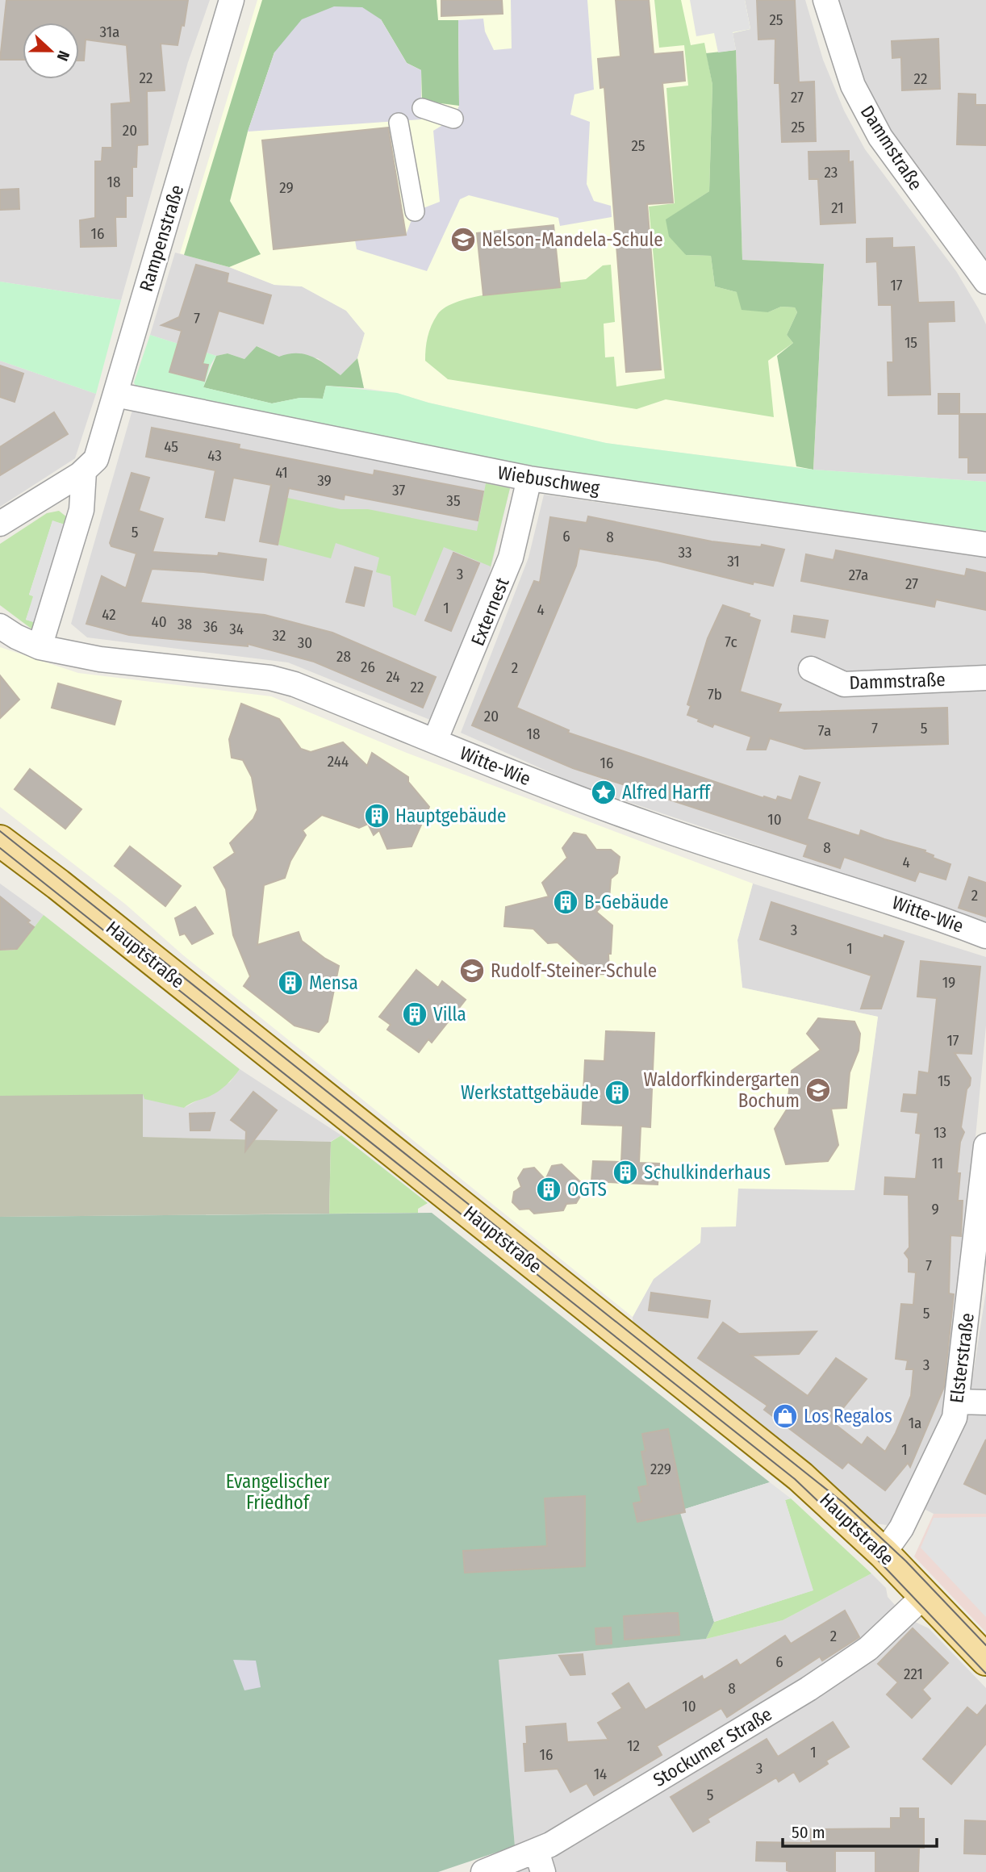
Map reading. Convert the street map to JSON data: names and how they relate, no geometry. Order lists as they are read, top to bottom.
{
  "streets": {
    "main road": ["Hauptstraße"],
    "street": [
      "Dammstraße",
      "Rampenstraße",
      "Wiebuschweg",
      "Externest",
      "Witte-Wie",
      "Elsterstraße",
      "Stockumer Straße"
    ]
  },
  "crossings": [
    ["Rampenstraße", "Wiebuschweg"],
    ["Wiebuschweg", "Externest"],
    ["Externest", "Witte-Wie"],
    ["Hauptstraße", "Elsterstraße"],
    ["Hauptstraße", "Stockumer Straße"]
  ],
  "parks": ["Evangelischer Friedhof"],
  "places": {
    "school or university": ["Nelson-Mandela-Schule", "Rudolf-Steiner-Schule", "Waldorfkindergarten Bochum"],
    "place": ["Alfred Harff"],
    "building": [
      "Hauptgebäude",
      "B-Gebäude",
      "Mensa",
      "Villa",
      "Werkstattgebäude",
      "Schulkinderhaus",
      "OGTS"
    ],
    "shop": ["Los Regalos"]
  },
  "house_numbers": [
    "25",
    "31a",
    "22",
    "22",
    "27",
    "25",
    "20",
    "25",
    "23",
    "18",
    "29",
    "21",
    "16",
    "17",
    "7",
    "15",
    "45",
    "43",
    "41",
    "39",
    "37",
    "35",
    "5",
    "6",
    "8",
    "33",
    "31",
    "3",
    "27a",
    "27",
    "1",
    "4",
    "42",
    "40",
    "38",
    "36",
    "34",
    "32",
    "7c",
    "30",
    "28",
    "26",
    "2",
    "24",
    "22",
    "7b",
    "20",
    "7",
    "5",
    "7a",
    "18",
    "244",
    "16",
    "10",
    "8",
    "4",
    "2",
    "3",
    "1",
    "19",
    "17",
    "15",
    "13",
    "11",
    "9",
    "7",
    "5",
    "3",
    "1a",
    "1",
    "229",
    "2",
    "6",
    "221",
    "8",
    "10",
    "12",
    "1",
    "16",
    "3",
    "14",
    "5"
  ],
  "scale_bar": "50 m",
  "north": "right"
}
